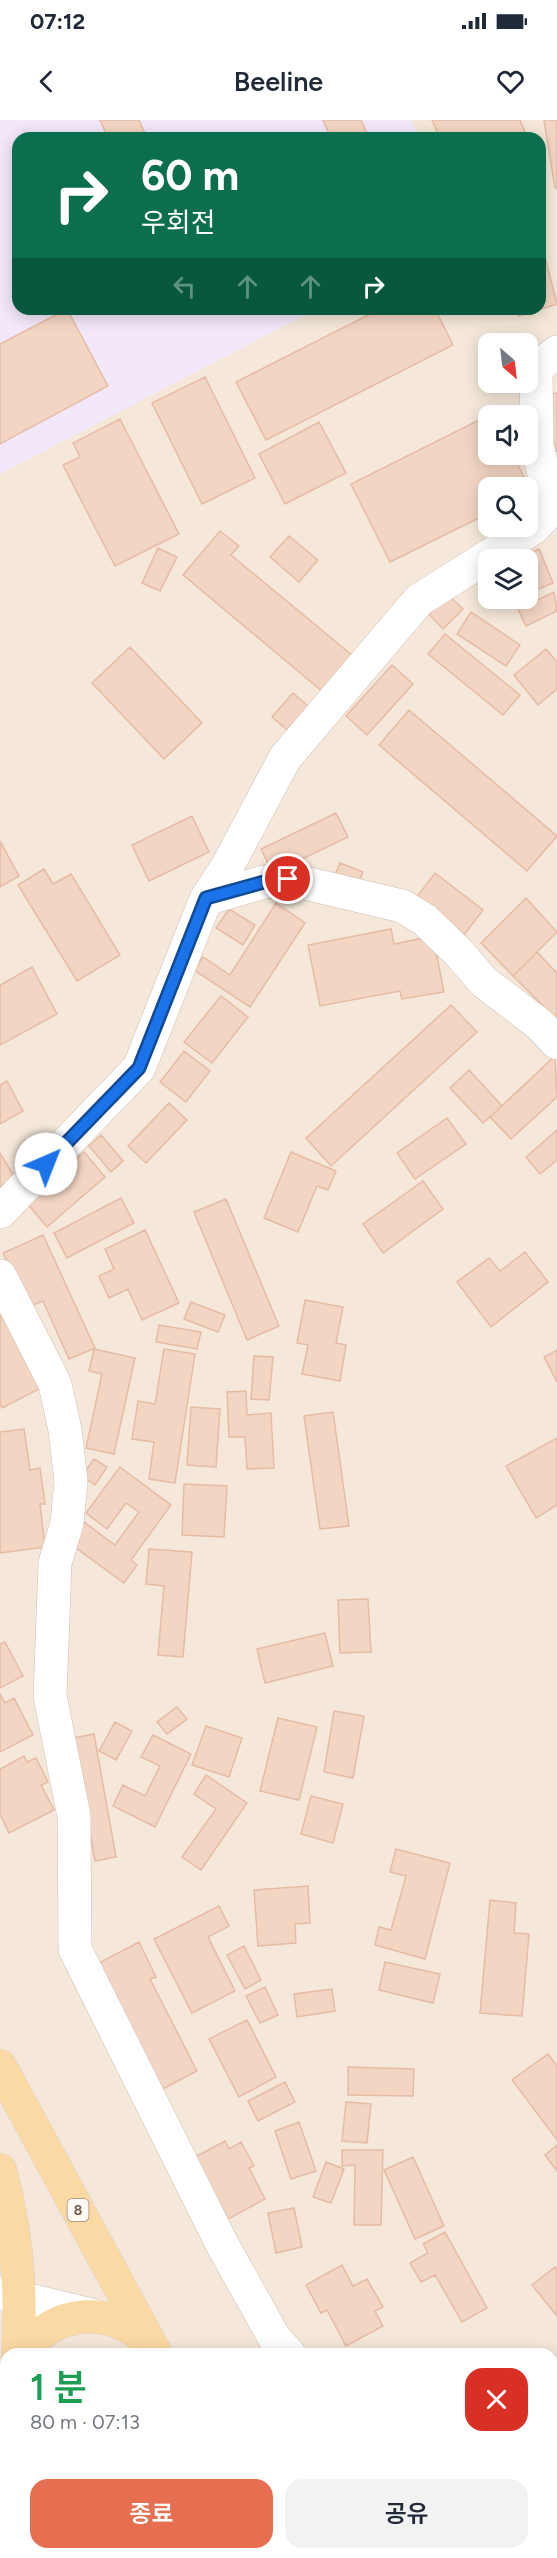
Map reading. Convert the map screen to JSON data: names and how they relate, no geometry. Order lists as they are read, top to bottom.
{
  "streets": {
    "main road": ["8"]
  },
  "north": "bottom right",
  "page": {
    "status": "07:12",
    "header": "Beeline",
    "turn": ["60 m", "우회전"],
    "heading": ["1 분", "80 m · 07:13"],
    "buttons": ["종료", "공유"]
  }
}
